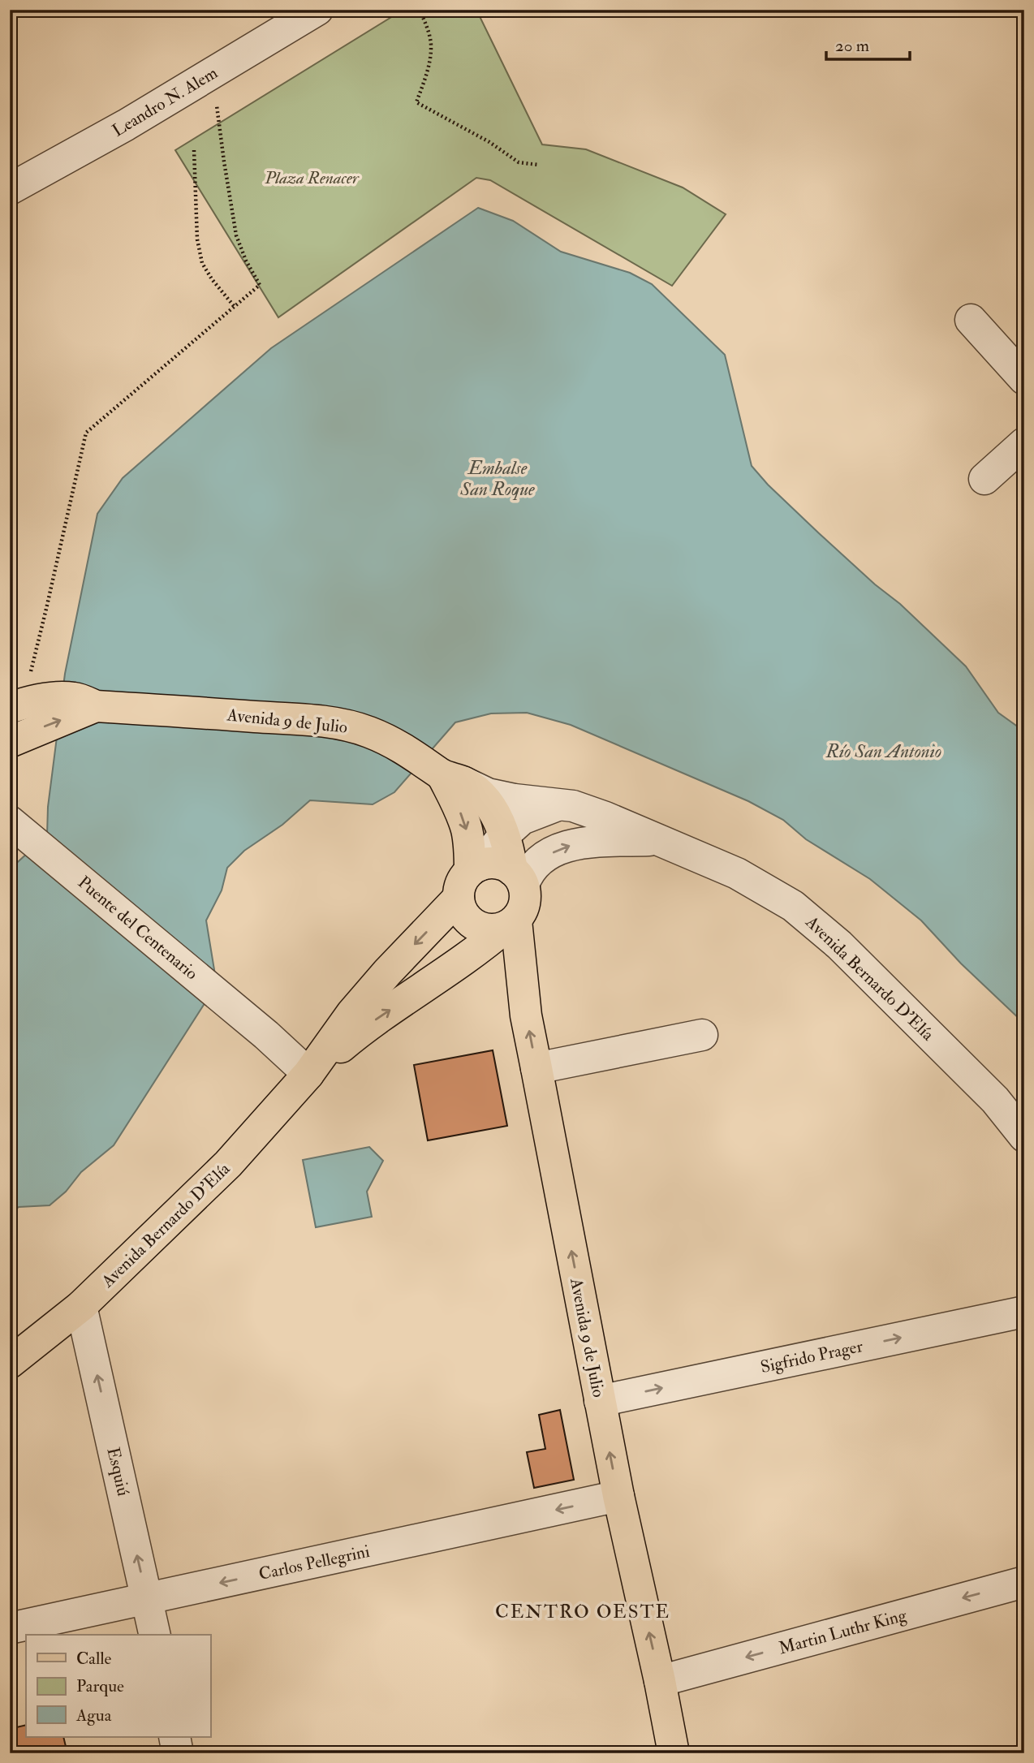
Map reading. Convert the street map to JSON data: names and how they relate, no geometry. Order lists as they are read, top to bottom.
{
  "streets": {
    "main road": ["Avenida 9 de Julio", "Avenida Bernardo D'Elía"],
    "street": [
      "Leandro N. Alem",
      "Puente del Centenario",
      "Sigfrido Prager",
      "Esquiú",
      "Carlos Pellegrini",
      "Martin Luthr King"
    ]
  },
  "crossings": [
    ["Avenida 9 de Julio", "Avenida Bernardo D'Elía"],
    ["Avenida 9 de Julio", "Sigfrido Prager"],
    ["Avenida 9 de Julio", "Carlos Pellegrini"],
    ["Avenida 9 de Julio", "Martin Luthr King"],
    ["Puente del Centenario", "Avenida Bernardo D'Elía"],
    ["Avenida Bernardo D'Elía", "Esquiú"],
    ["Esquiú", "Carlos Pellegrini"]
  ],
  "one_way": [
    "Avenida 9 de Julio",
    "Sigfrido Prager",
    "Esquiú",
    "Carlos Pellegrini",
    "Martin Luthr King"
  ],
  "districts": ["CENTRO OESTE"],
  "water": ["Embalse San Roque", "Río San Antonio"],
  "parks": ["Plaza Renacer"],
  "legend": ["Calle", "Parque", "Agua"],
  "scale_bar": "20 m"
}
